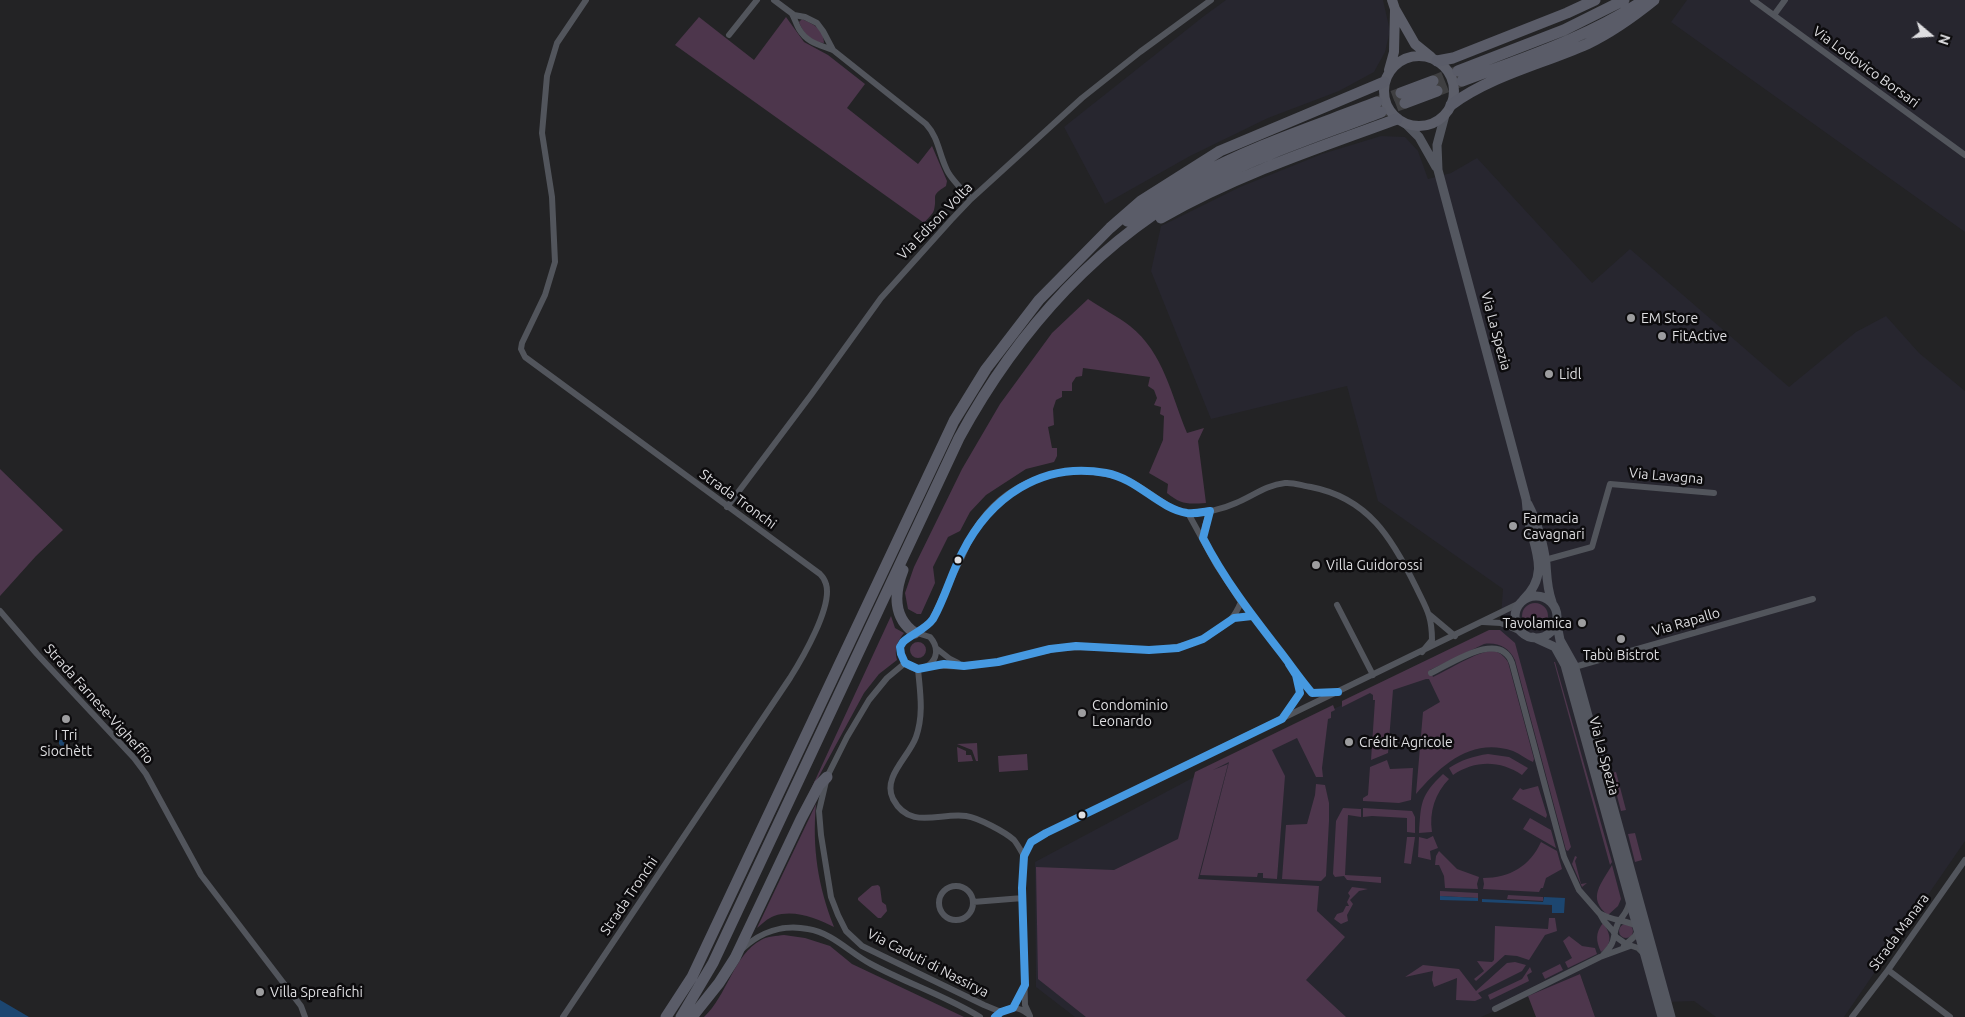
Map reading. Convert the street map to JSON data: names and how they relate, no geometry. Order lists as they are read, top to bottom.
{
  "streets": {
    "main road": ["Via La Spezia"],
    "street": [
      "Via Lodovico Borsari",
      "Via Edison Volta",
      "Via Lavagna",
      "Strada Tronchi",
      "Via Rapallo",
      "Strada Farnese-Vigheffio",
      "Strada Manara",
      "Via Caduti di Nassirya"
    ]
  },
  "crossings": [
    ["Via Edison Volta", "Strada Tronchi"],
    ["Via La Spezia", "Via Lavagna"],
    ["Via La Spezia", "Via Rapallo"]
  ],
  "places": [
    "EM Store",
    "FitActive",
    "Lidl",
    "Farmacia Cavagnari",
    "Villa Guidorossi",
    "Tavolamica",
    "Tabù Bistrot",
    "Condominio Leonardo",
    "I Tri Siochètt",
    "Crédit Agricole",
    "Villa Spreafichi"
  ],
  "north": "right"
}
